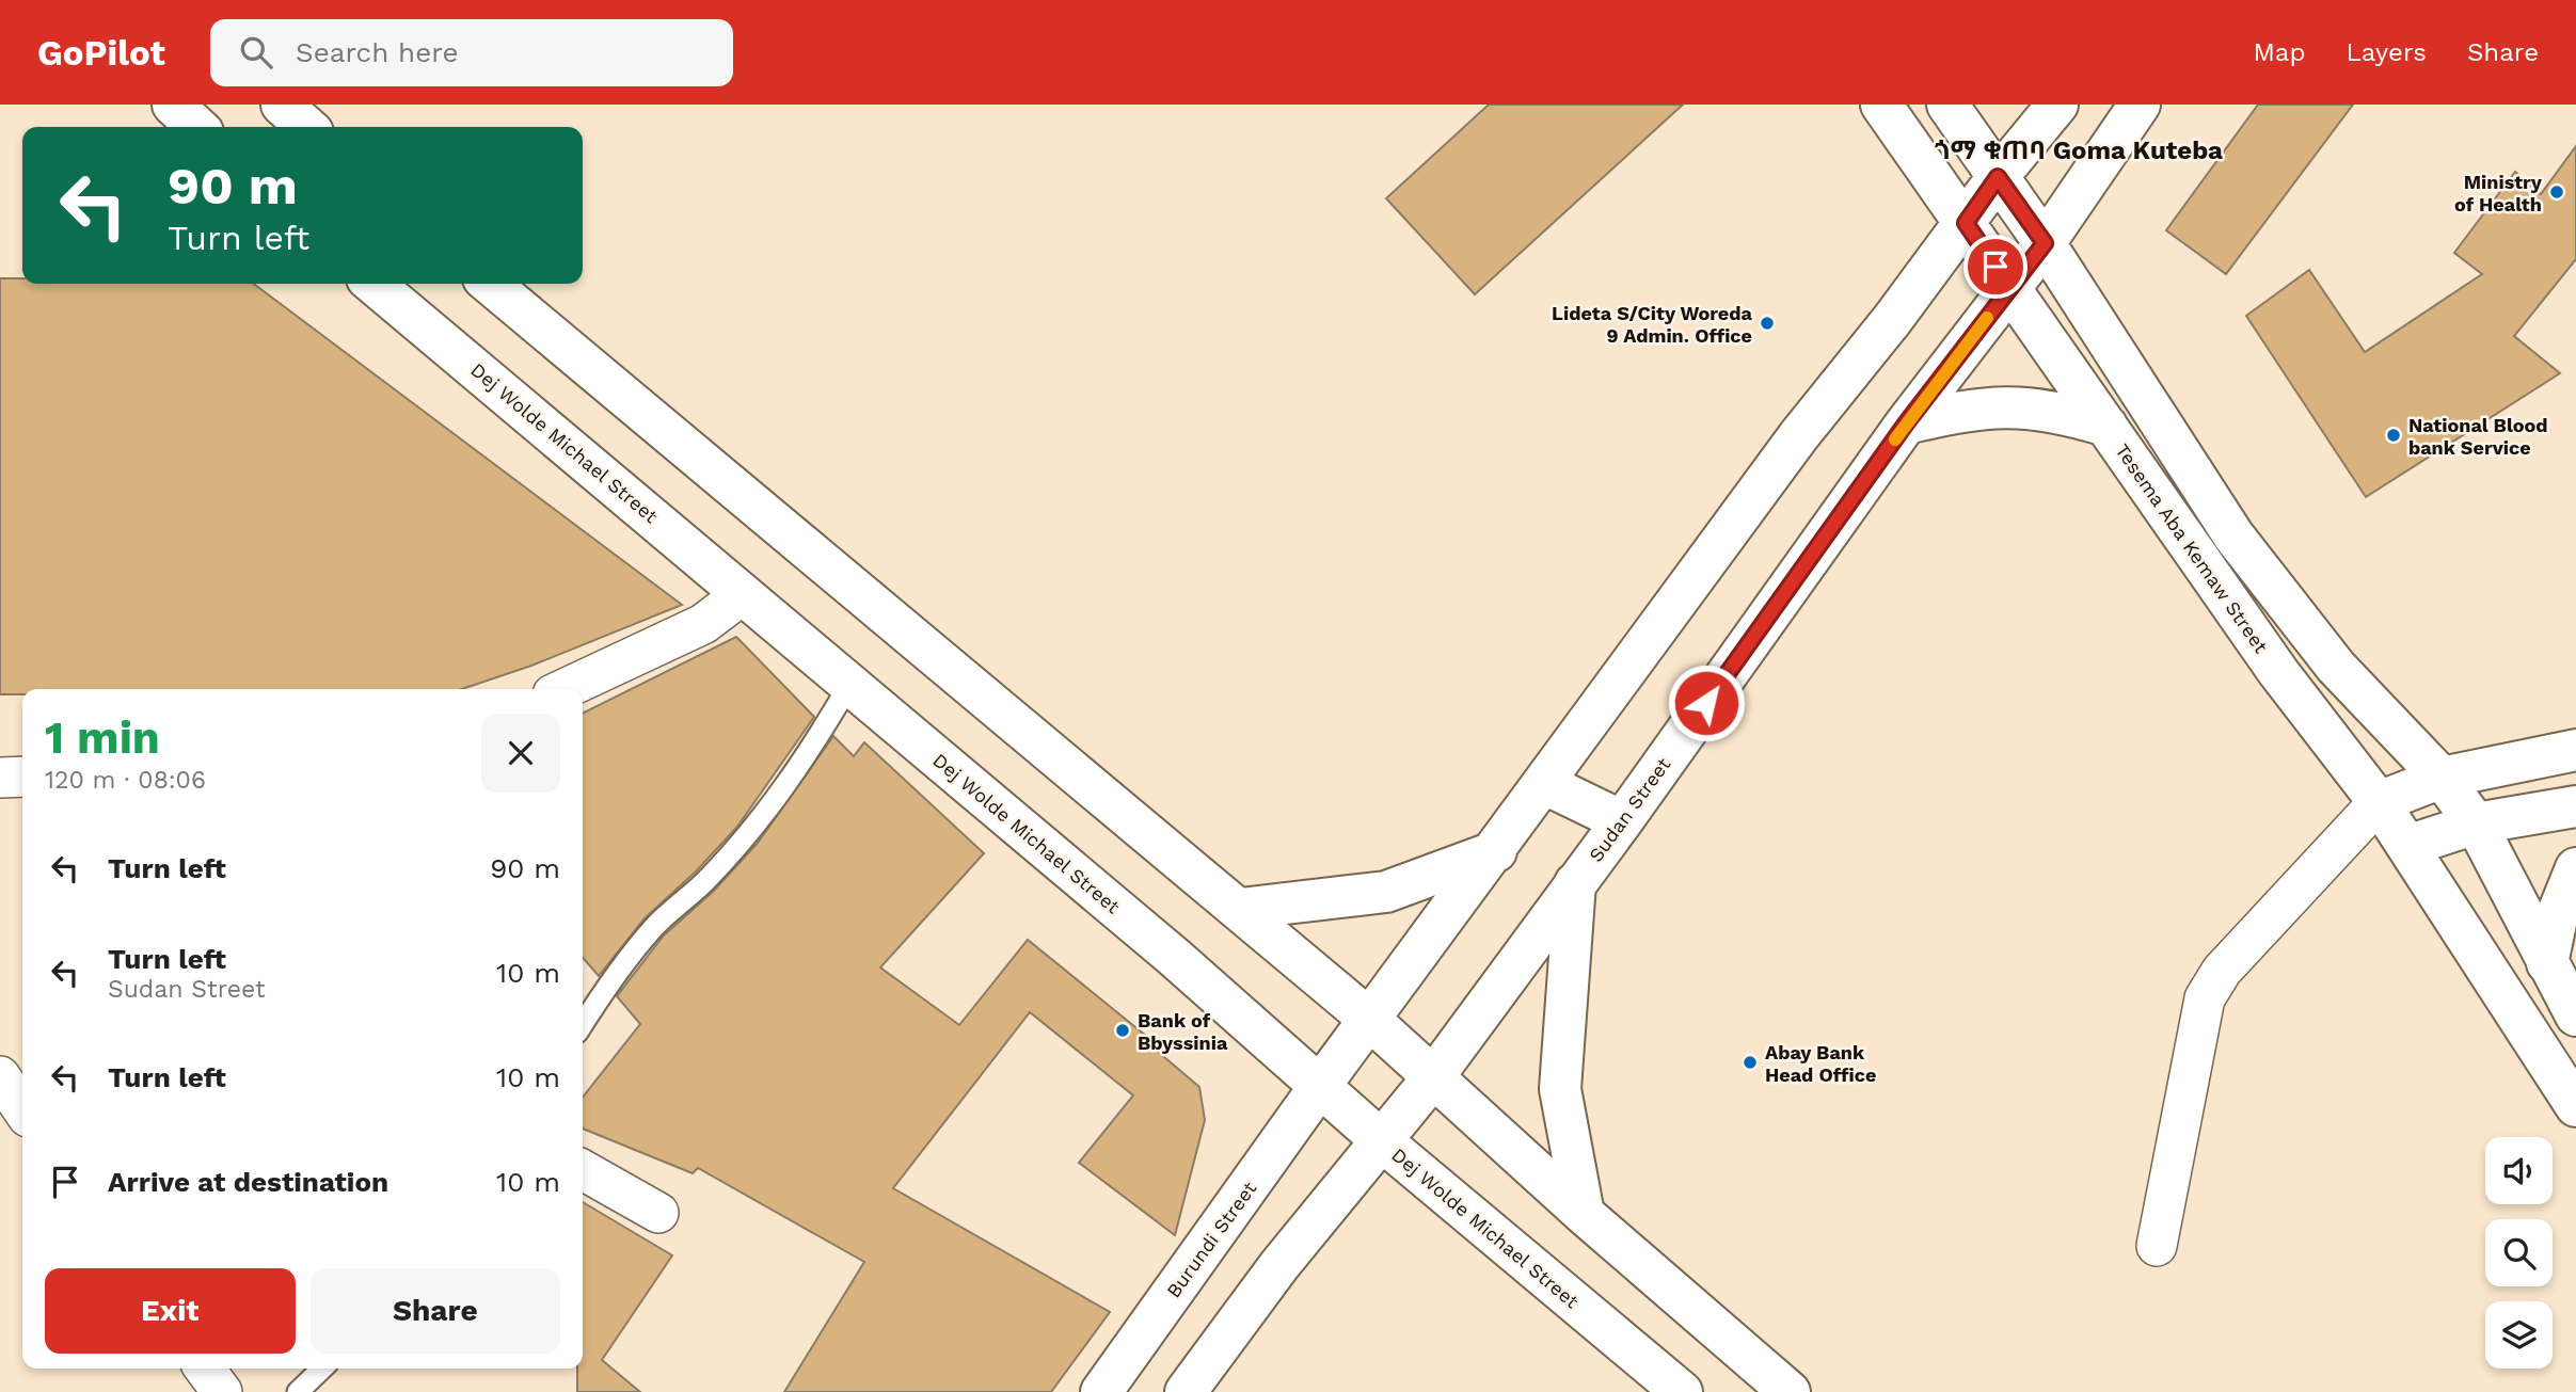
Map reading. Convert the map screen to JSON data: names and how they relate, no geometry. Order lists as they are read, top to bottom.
{
  "streets": {
    "main road": [
      "Dej Wolde Michael Street",
      "Tesema Aba Kemaw Street",
      "Sudan Street",
      "Burundi Street"
    ]
  },
  "crossings": [
    ["Dej Wolde Michael Street", "Sudan Street"],
    ["Dej Wolde Michael Street", "Burundi Street"],
    ["Tesema Aba Kemaw Street", "Sudan Street"]
  ],
  "districts": ["ጎማ ቁጠባ Goma Kuteba"],
  "places": [
    "Ministry of Health",
    "Lideta S/City Woreda 9 Admin. Office",
    "National Blood bank Service",
    "Bank of Bbyssinia",
    "Abay Bank Head Office"
  ],
  "page": {
    "header": "GoPilot",
    "search": "Search here",
    "nav": ["Map", "Layers", "Share"],
    "turn": ["90 m", "Turn left"],
    "heading": ["1 min", "120 m · 08:06"],
    "list": [
      {
        "name": "Turn left",
        "value": "90 m"
      },
      {
        "name": "Turn left",
        "note": "Sudan Street",
        "value": "10 m"
      },
      {
        "name": "Turn left",
        "value": "10 m"
      },
      {
        "name": "Arrive at destination",
        "value": "10 m"
      }
    ],
    "buttons": ["Exit", "Share"]
  }
}
